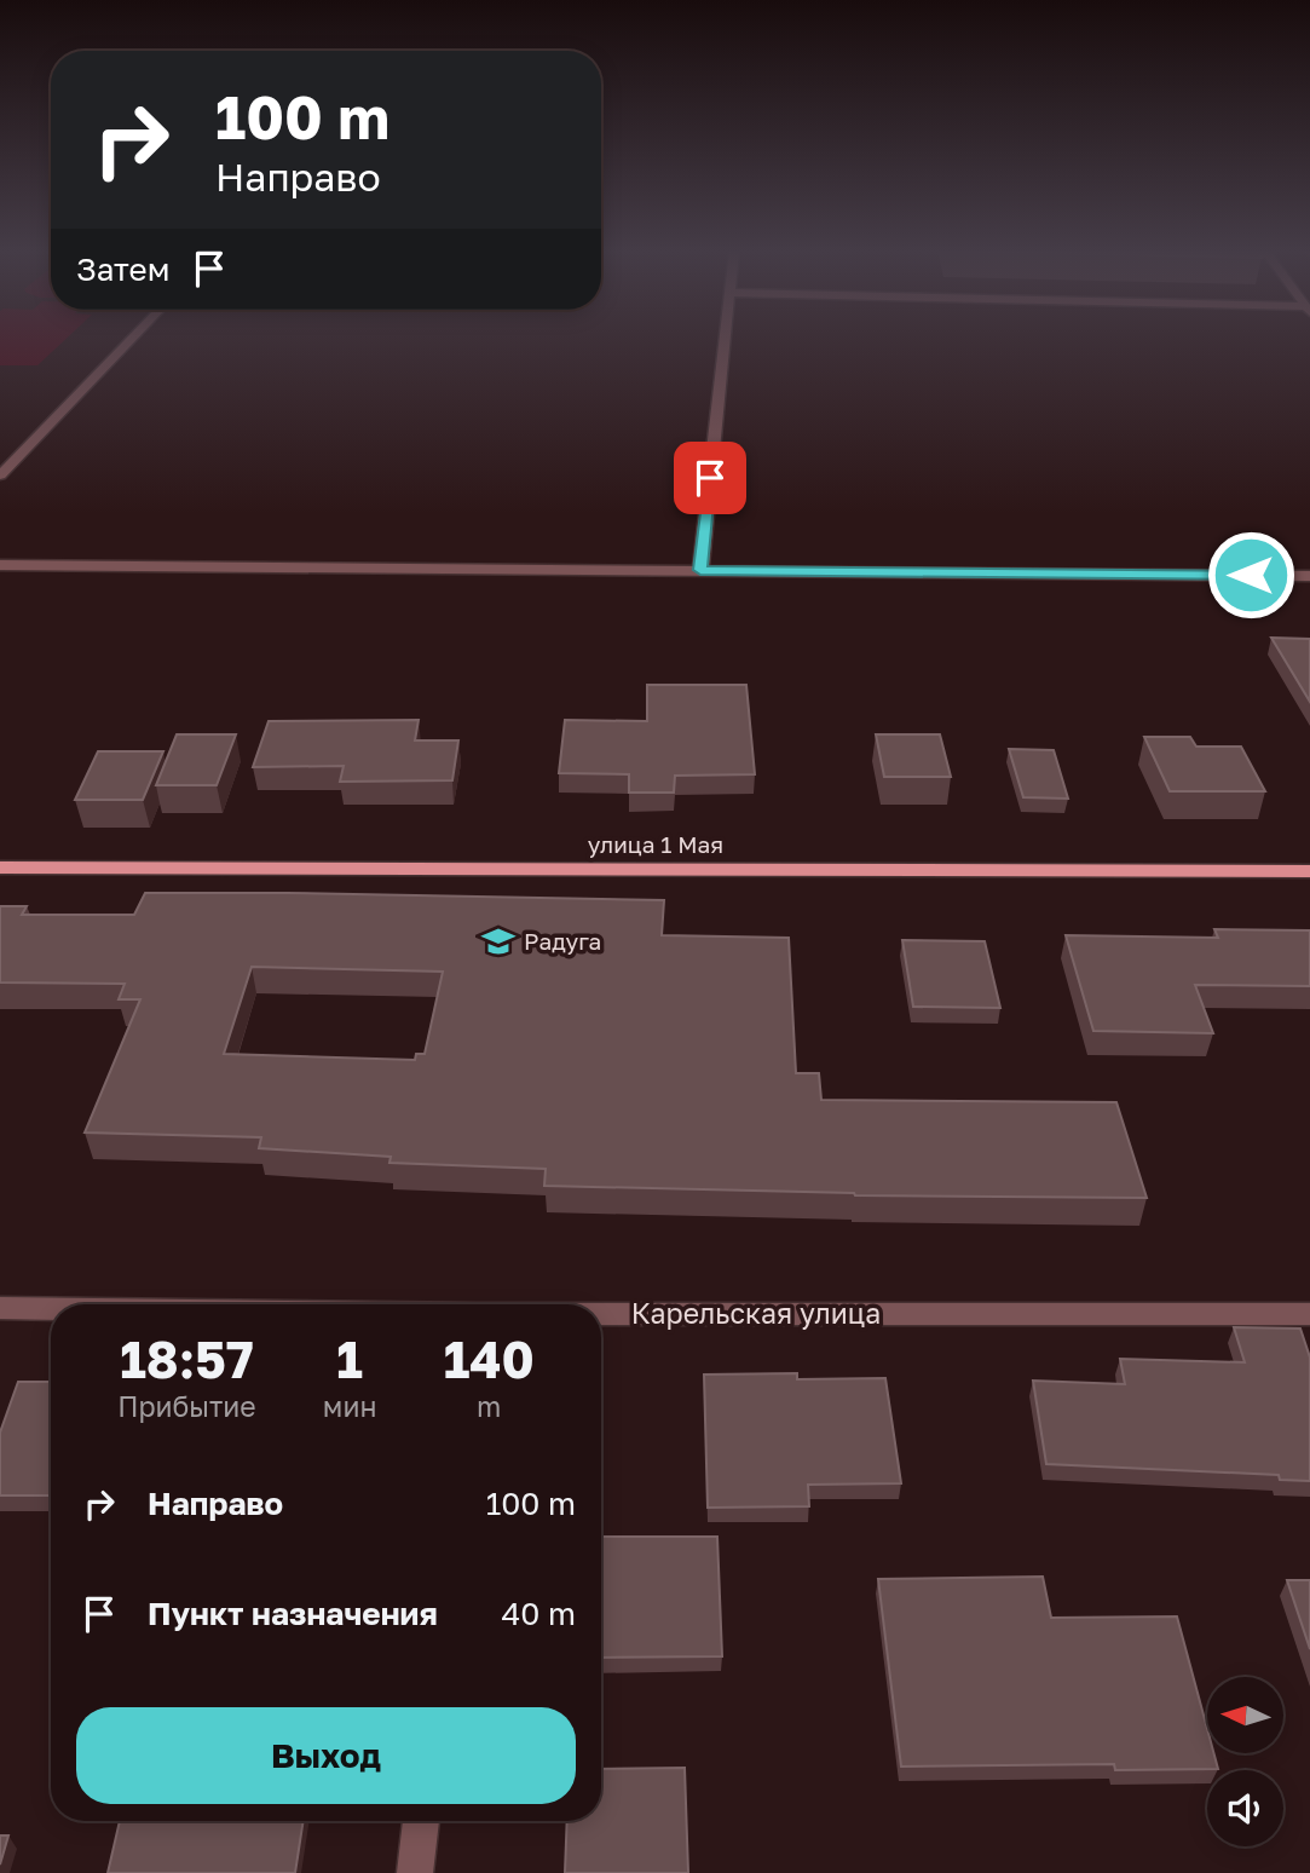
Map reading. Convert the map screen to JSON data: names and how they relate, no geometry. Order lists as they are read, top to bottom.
{
  "streets": {
    "main road": ["улица 1 Мая"],
    "street": ["Карельская улица"]
  },
  "places": {
    "school or university": ["Радуга"]
  },
  "north": "left",
  "page": {
    "turn": ["100 m", "Направо"],
    "then": "Затем",
    "eta": [
      "18:57",
      "Прибытие",
      "1",
      "мин",
      "140",
      "m"
    ],
    "list": [
      {
        "name": "Направо",
        "value": "100 m"
      },
      {
        "name": "Пункт назначения",
        "value": "40 m"
      }
    ],
    "buttons": "Выход"
  }
}
